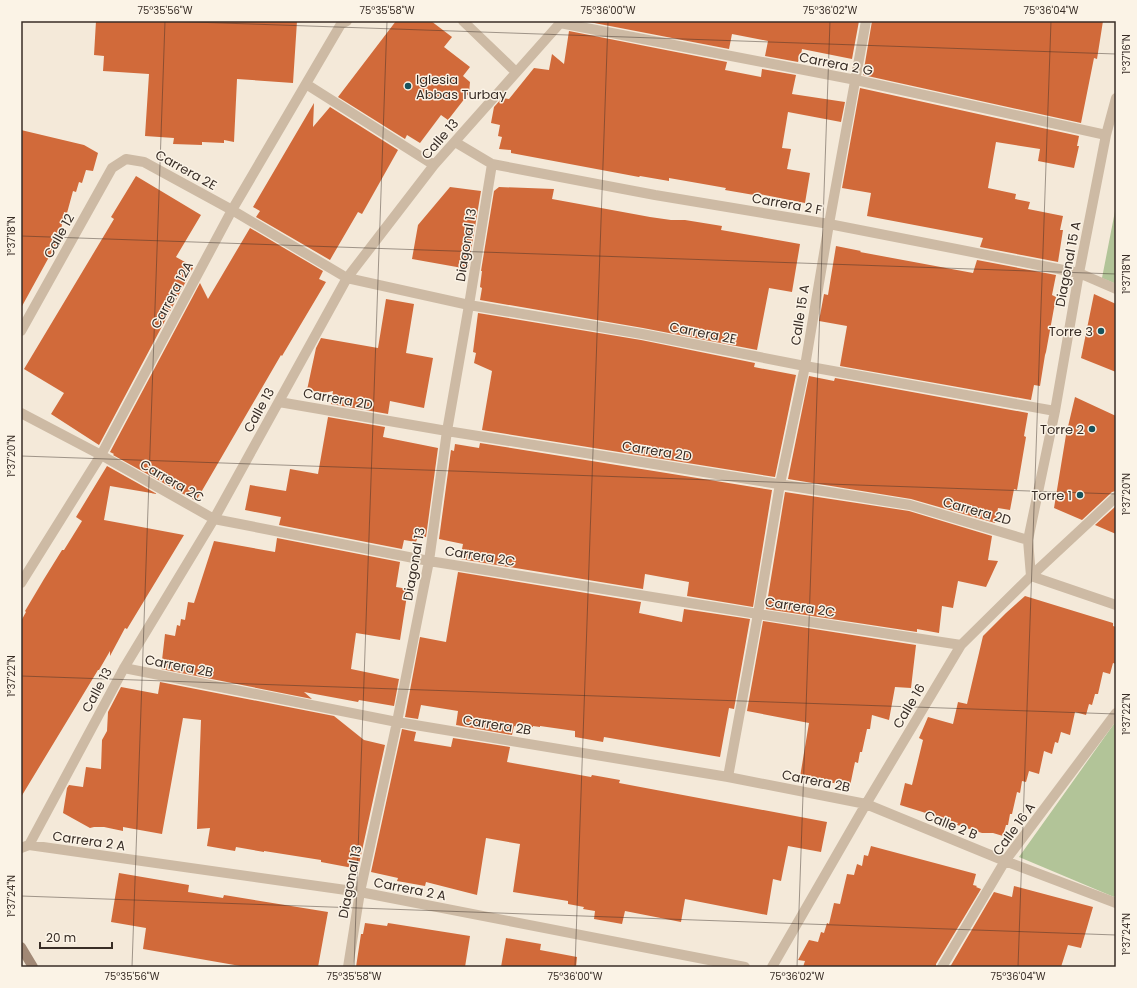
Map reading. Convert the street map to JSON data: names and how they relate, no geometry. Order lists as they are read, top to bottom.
{
  "streets": {
    "street": [
      "Carrera 2 G",
      "Calle 13",
      "Carrera 2E",
      "Carrera 2 F",
      "Calle 12",
      "Diagonal 13",
      "Diagonal 15 A",
      "Carrera 12A",
      "Calle 15 A",
      "Carrera 2D",
      "Carrera 2C",
      "Carrera 2B",
      "Calle 16",
      "Calle 2 B",
      "Calle 16 A",
      "Carrera 2 A"
    ]
  },
  "crossings": [
    ["Carrera 2 G", "Calle 13"],
    ["Carrera 2 G", "Diagonal 15 A"],
    ["Carrera 2 G", "Calle 15 A"],
    ["Calle 13", "Carrera 2E"],
    ["Calle 13", "Carrera 2 F"],
    ["Calle 13", "Carrera 2D"],
    ["Calle 13", "Carrera 2C"],
    ["Calle 13", "Carrera 2B"],
    ["Calle 13", "Carrera 2 A"],
    ["Carrera 2E", "Calle 12"],
    ["Carrera 2E", "Diagonal 13"],
    ["Carrera 2E", "Diagonal 15 A"],
    ["Carrera 2E", "Carrera 12A"],
    ["Carrera 2E", "Calle 15 A"],
    ["Carrera 2 F", "Diagonal 13"],
    ["Carrera 2 F", "Diagonal 15 A"],
    ["Carrera 2 F", "Calle 15 A"],
    ["Diagonal 13", "Carrera 2D"],
    ["Diagonal 13", "Carrera 2C"],
    ["Diagonal 13", "Carrera 2B"],
    ["Diagonal 13", "Carrera 2 A"],
    ["Diagonal 15 A", "Carrera 2D"],
    ["Diagonal 15 A", "Calle 16"],
    ["Carrera 12A", "Carrera 2C"],
    ["Calle 15 A", "Carrera 2D"],
    ["Calle 15 A", "Carrera 2C"],
    ["Calle 15 A", "Carrera 2B"],
    ["Carrera 2C", "Calle 16"],
    ["Carrera 2B", "Calle 16"],
    ["Carrera 2B", "Calle 2 B"],
    ["Calle 16", "Calle 2 B"],
    ["Calle 2 B", "Calle 16 A"]
  ],
  "places": [
    "Iglesia Abbas Turbay",
    "Torre 3",
    "Torre 2",
    "Torre 1"
  ],
  "scale_bar": "20 m",
  "coordinates": [
    "75°35'56\"W",
    "75°35'58\"W",
    "75°36'00\"W",
    "75°36'02\"W",
    "75°36'04\"W",
    "1°37'16\"N",
    "1°37'18\"N",
    "1°37'20\"N",
    "1°37'22\"N",
    "1°37'24\"N"
  ]
}
